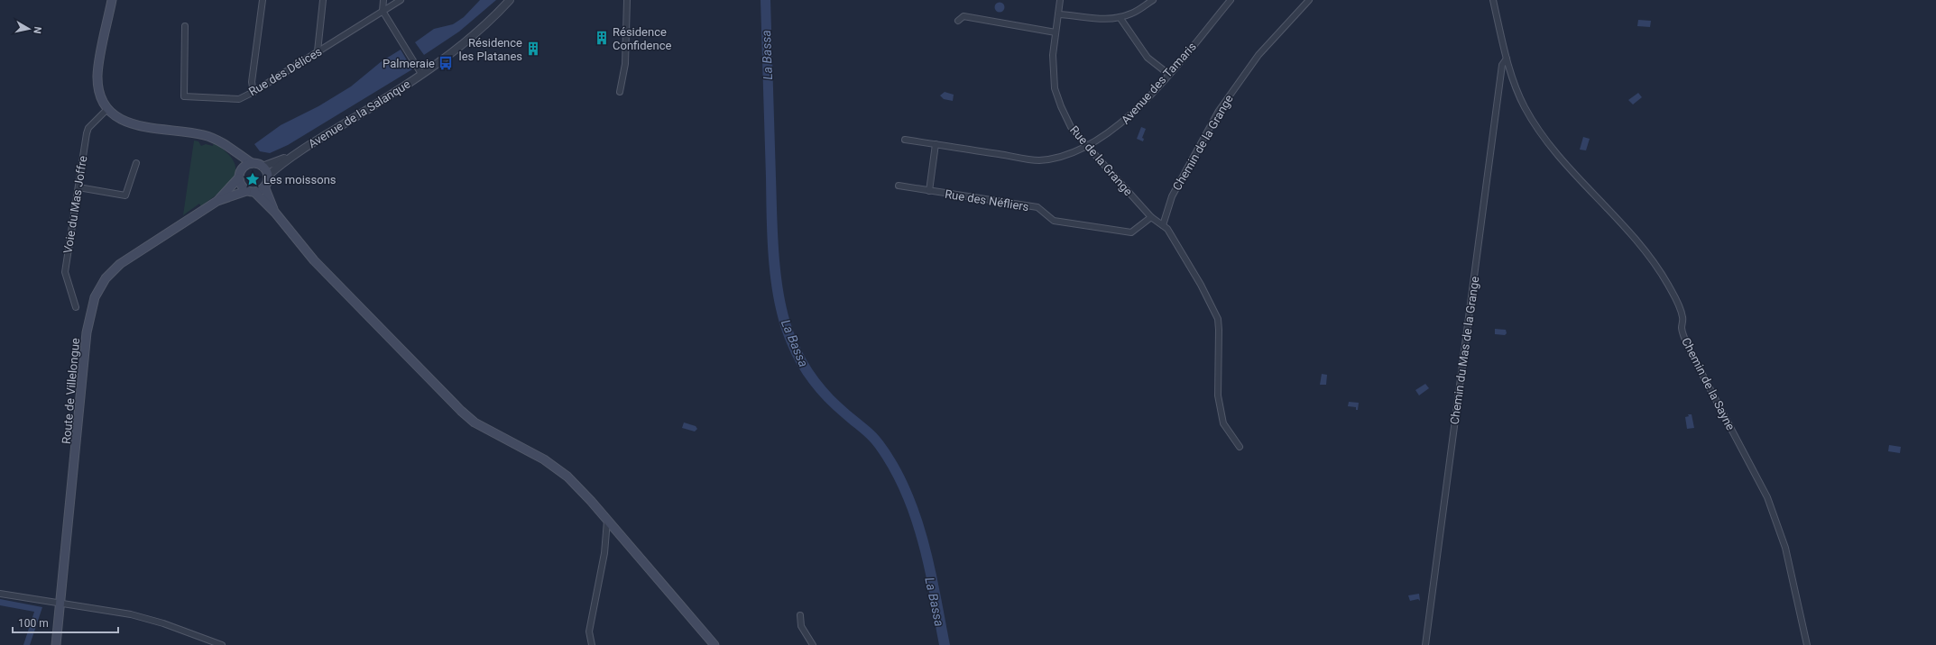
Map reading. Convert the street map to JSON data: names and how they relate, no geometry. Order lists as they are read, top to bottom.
{
  "streets": {
    "main road": ["Route de Villelongue"],
    "street": [
      "Rue des Délices",
      "Avenue des Tamaris",
      "Avenue de la Salanque",
      "Chemin de la Grange",
      "Rue de la Grange",
      "Rue des Néfliers",
      "Voie du Mas Joffre",
      "Chemin du Mas de la Grange",
      "Chemin de la Sayne"
    ]
  },
  "crossings": [
    ["Avenue des Tamaris", "Rue de la Grange"],
    ["Avenue de la Salanque", "Route de Villelongue"],
    ["Chemin de la Grange", "Rue de la Grange"],
    ["Rue de la Grange", "Rue des Néfliers"],
    ["Chemin du Mas de la Grange", "Chemin de la Sayne"]
  ],
  "water": ["La Bassa"],
  "places": {
    "building": ["Résidence Confidence", "Résidence les Platanes"],
    "bus stop": ["Palmeraie"],
    "place": ["Les moissons"]
  },
  "scale_bar": "100 m",
  "north": "right"
}
